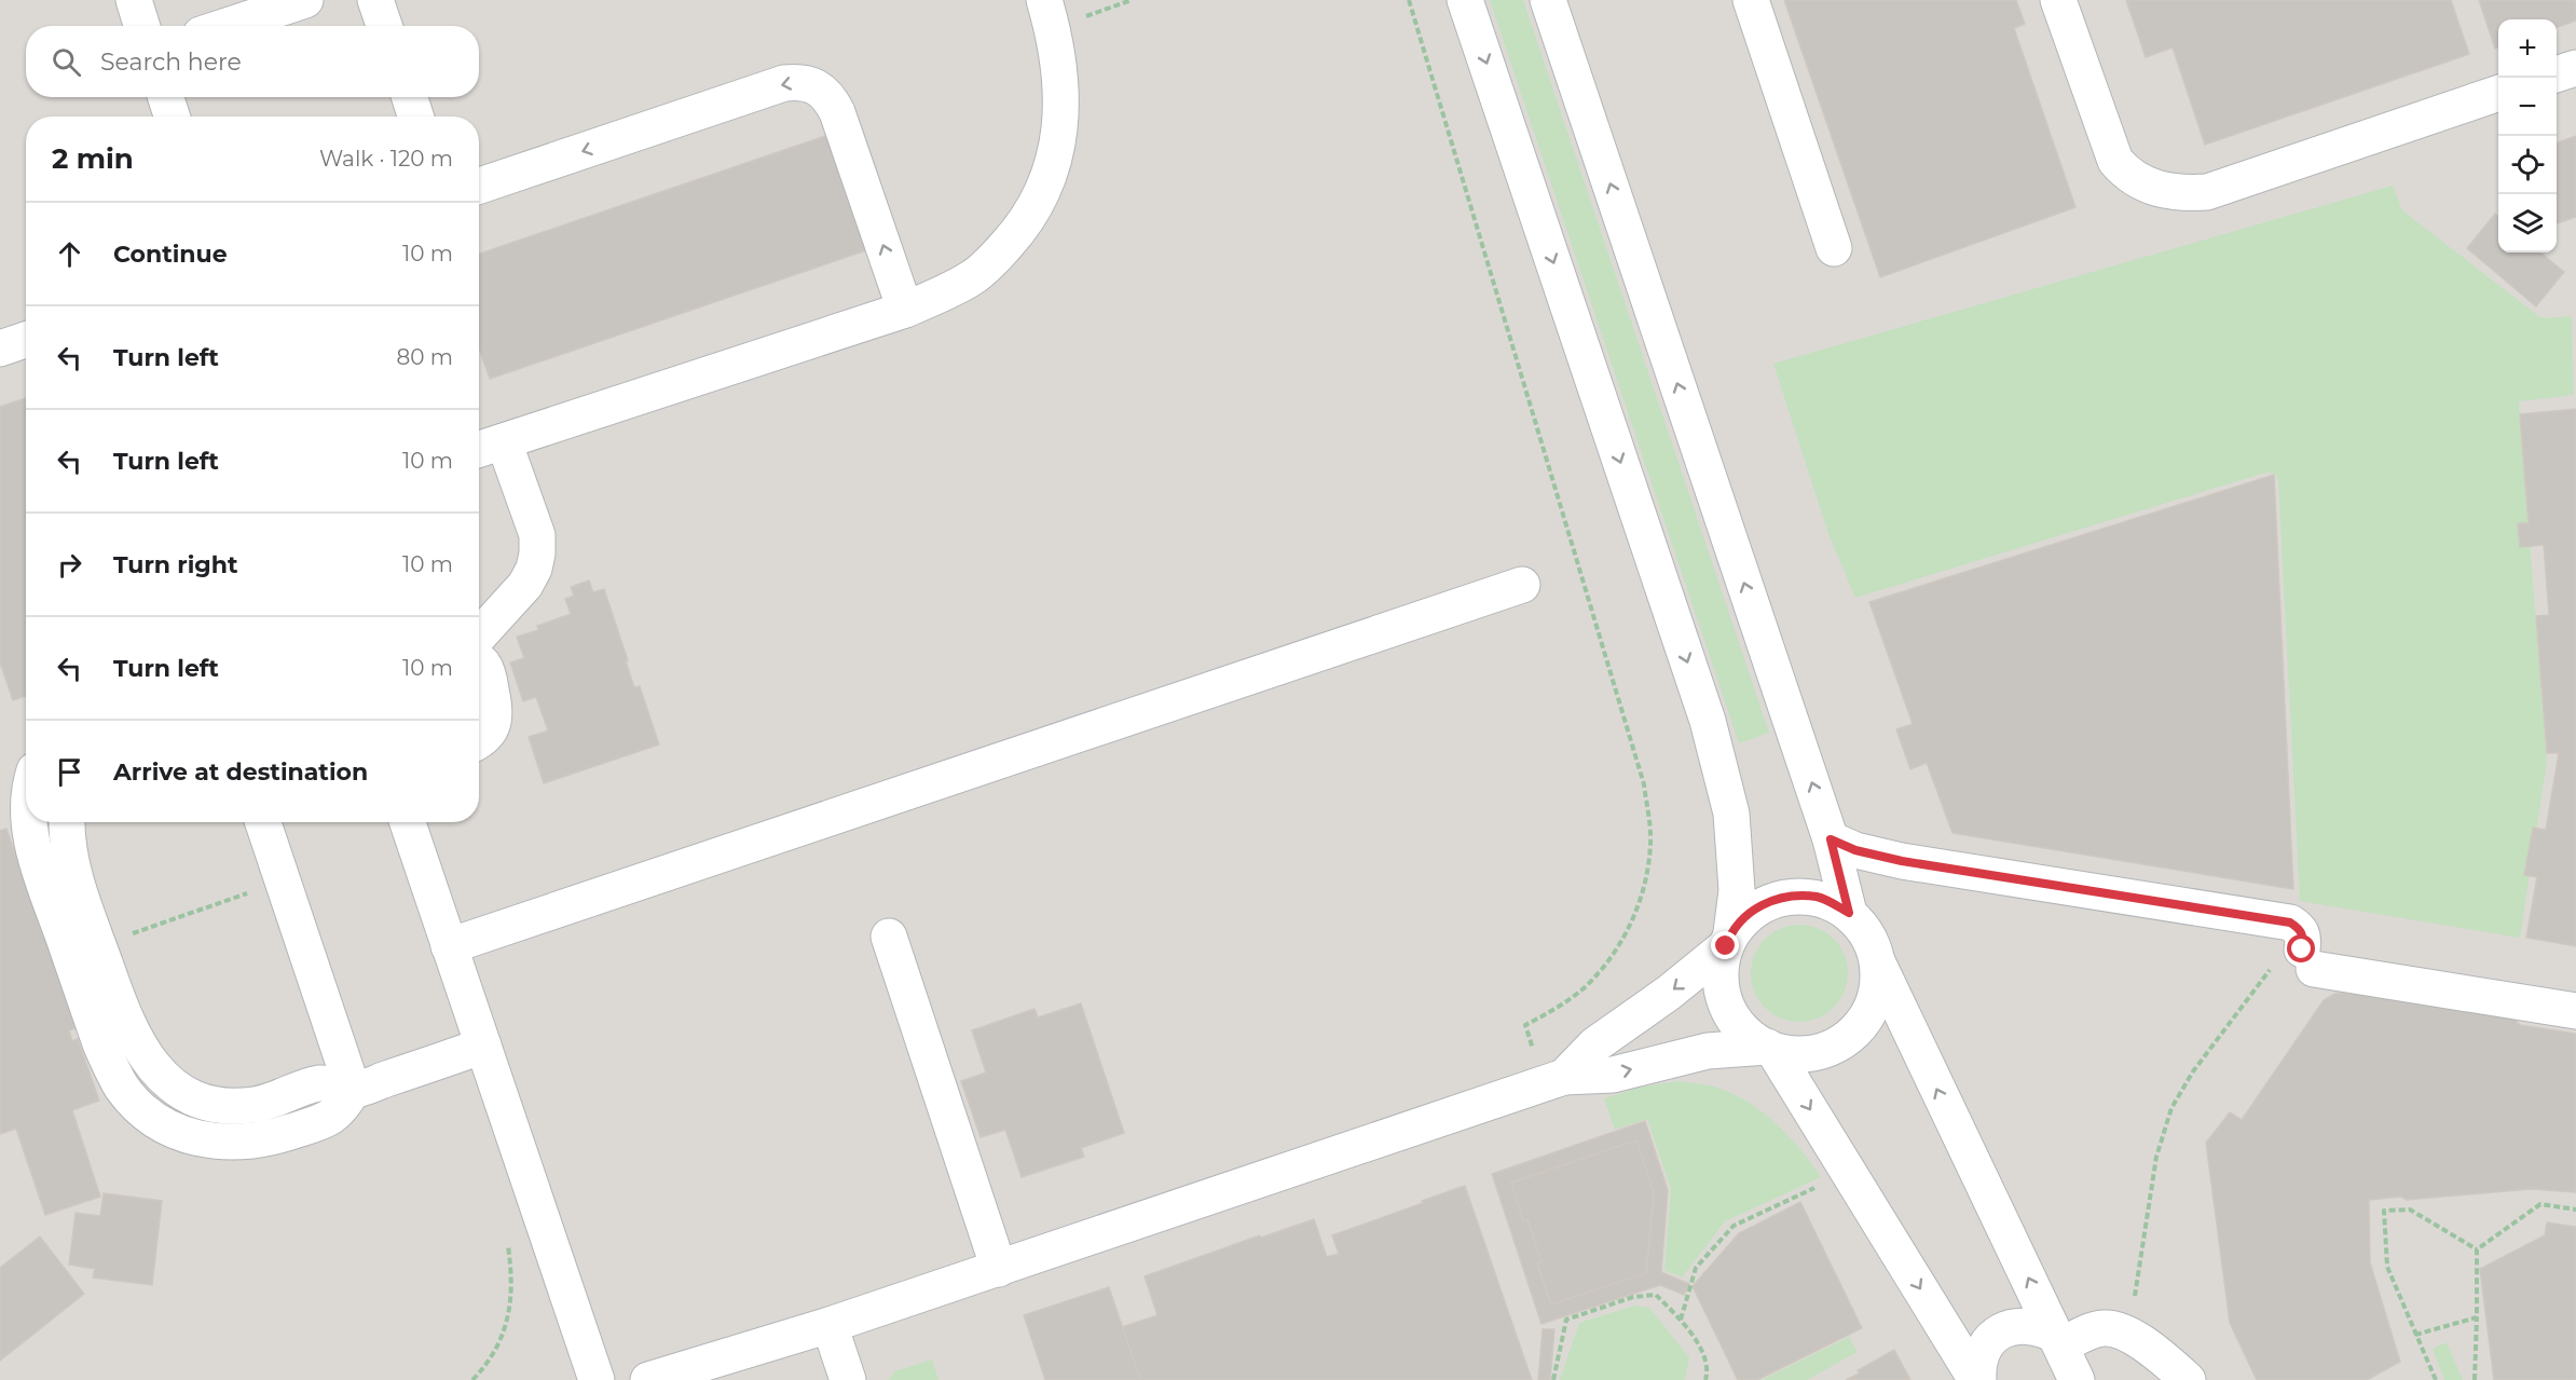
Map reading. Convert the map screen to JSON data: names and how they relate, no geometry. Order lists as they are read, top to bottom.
{
  "page": {
    "map_buttons": ["+", "−"],
    "search": "Search here",
    "heading": ["2 min", "Walk · 120 m"],
    "list": [
      ["Continue", "10 m"],
      ["Turn left", "80 m"],
      ["Turn left", "10 m"],
      ["Turn right", "10 m"],
      ["Turn left", "10 m"],
      "Arrive at destination"
    ]
  }
}
